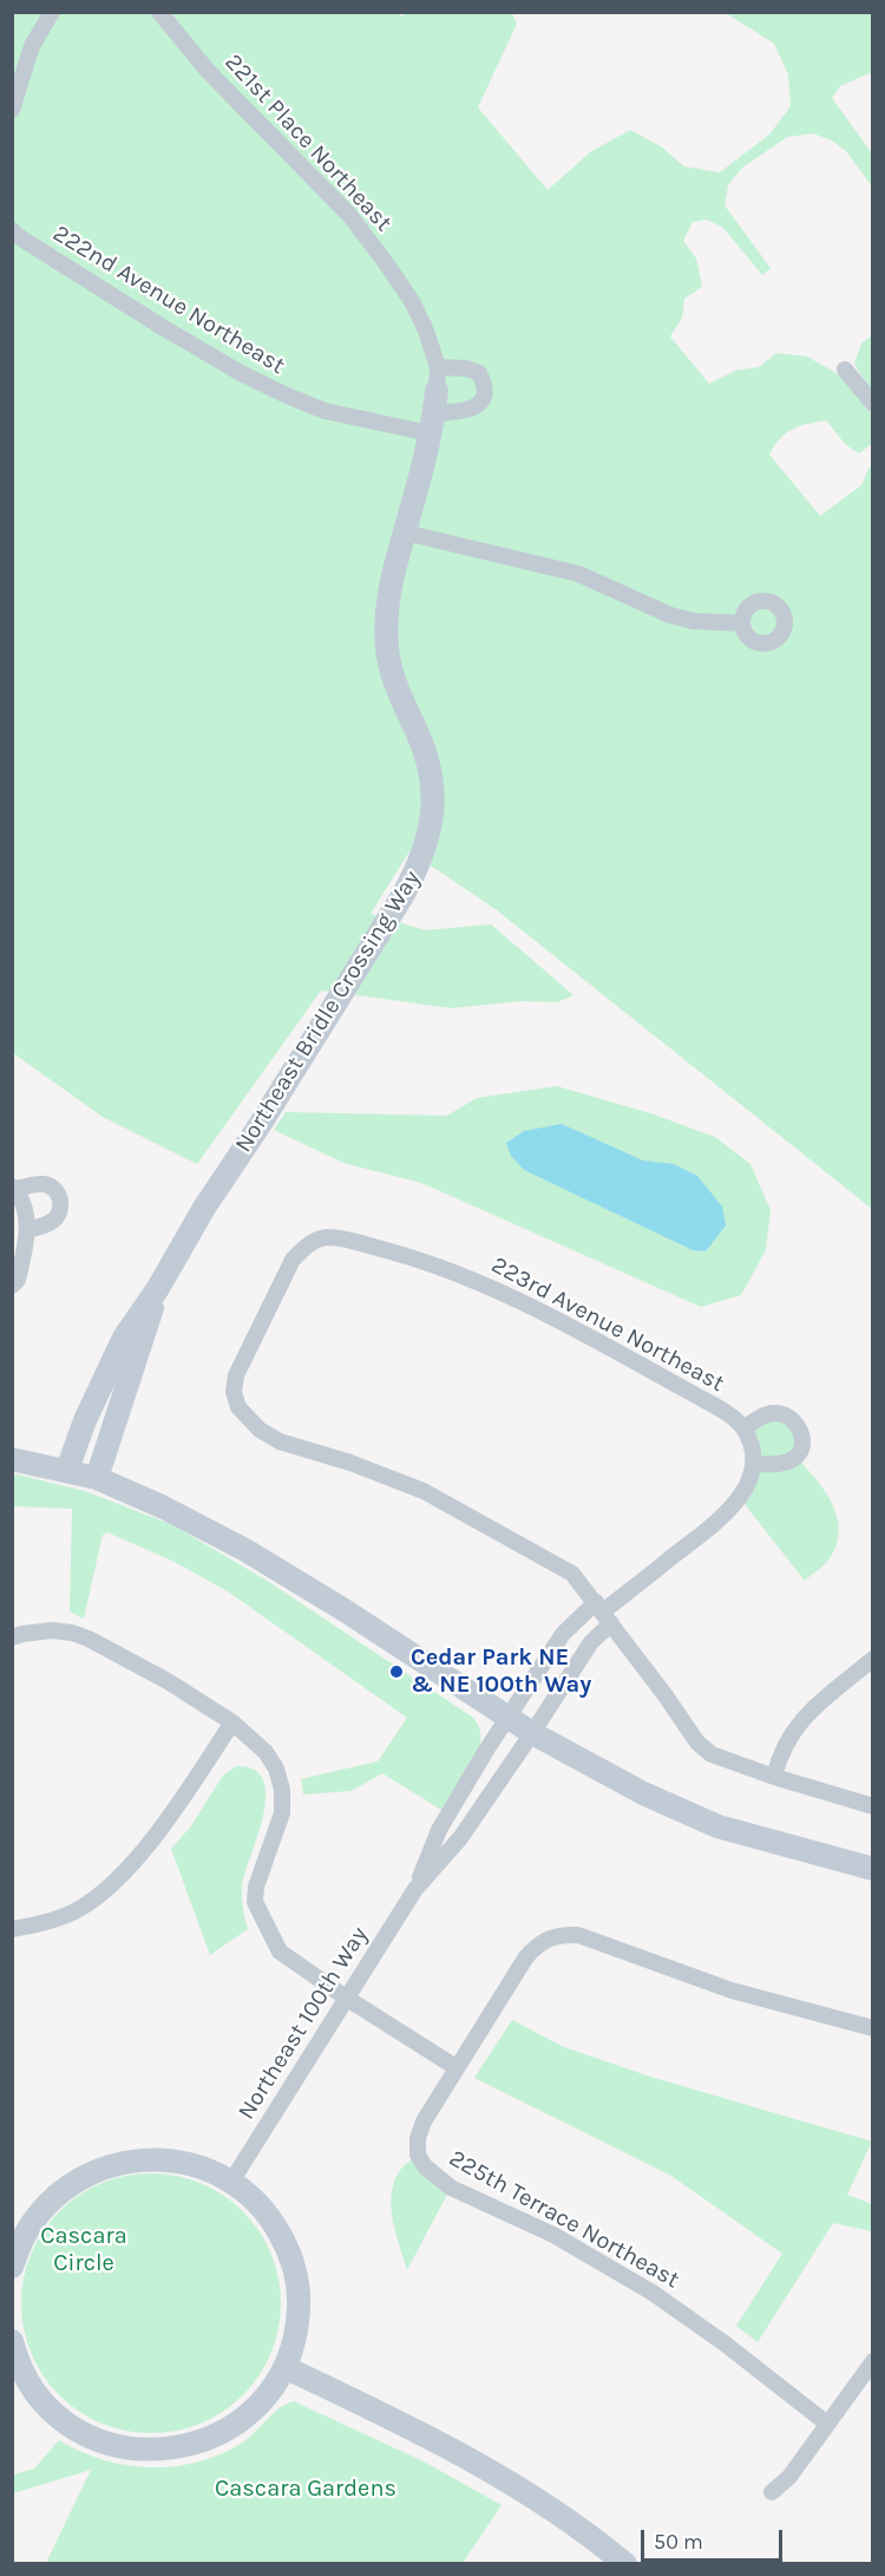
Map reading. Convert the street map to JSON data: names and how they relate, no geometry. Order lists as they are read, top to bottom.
{
  "streets": {
    "street": [
      "221st Place Northeast",
      "222nd Avenue Northeast",
      "Northeast Bridle Crossing Way",
      "223rd Avenue Northeast",
      "Northeast 100th Way",
      "225th Terrace Northeast"
    ]
  },
  "crossings": [
    ["221st Place Northeast", "222nd Avenue Northeast"],
    ["221st Place Northeast", "Northeast Bridle Crossing Way"],
    ["222nd Avenue Northeast", "Northeast Bridle Crossing Way"],
    ["223rd Avenue Northeast", "Northeast 100th Way"]
  ],
  "parks": ["Cascara Circle", "Cascara Gardens"],
  "places": ["Cedar Park NE & NE 100th Way"],
  "scale_bar": "50 m"
}
